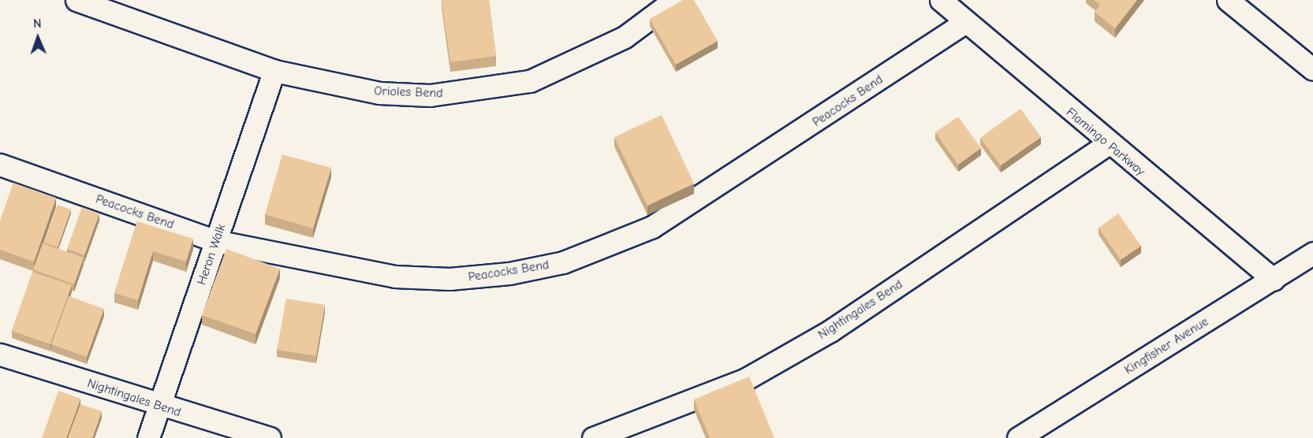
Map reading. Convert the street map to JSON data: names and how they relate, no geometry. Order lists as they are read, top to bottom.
{
  "streets": {
    "street": [
      "Orioles Bend",
      "Peacocks Bend",
      "Flamingo Parkway",
      "Heron Walk",
      "Nightingales Bend",
      "Kingfisher Avenue"
    ]
  },
  "crossings": [
    ["Orioles Bend", "Heron Walk"],
    ["Peacocks Bend", "Flamingo Parkway"],
    ["Peacocks Bend", "Heron Walk"],
    ["Flamingo Parkway", "Nightingales Bend"],
    ["Flamingo Parkway", "Kingfisher Avenue"],
    ["Heron Walk", "Nightingales Bend"]
  ],
  "north": "top"
}
